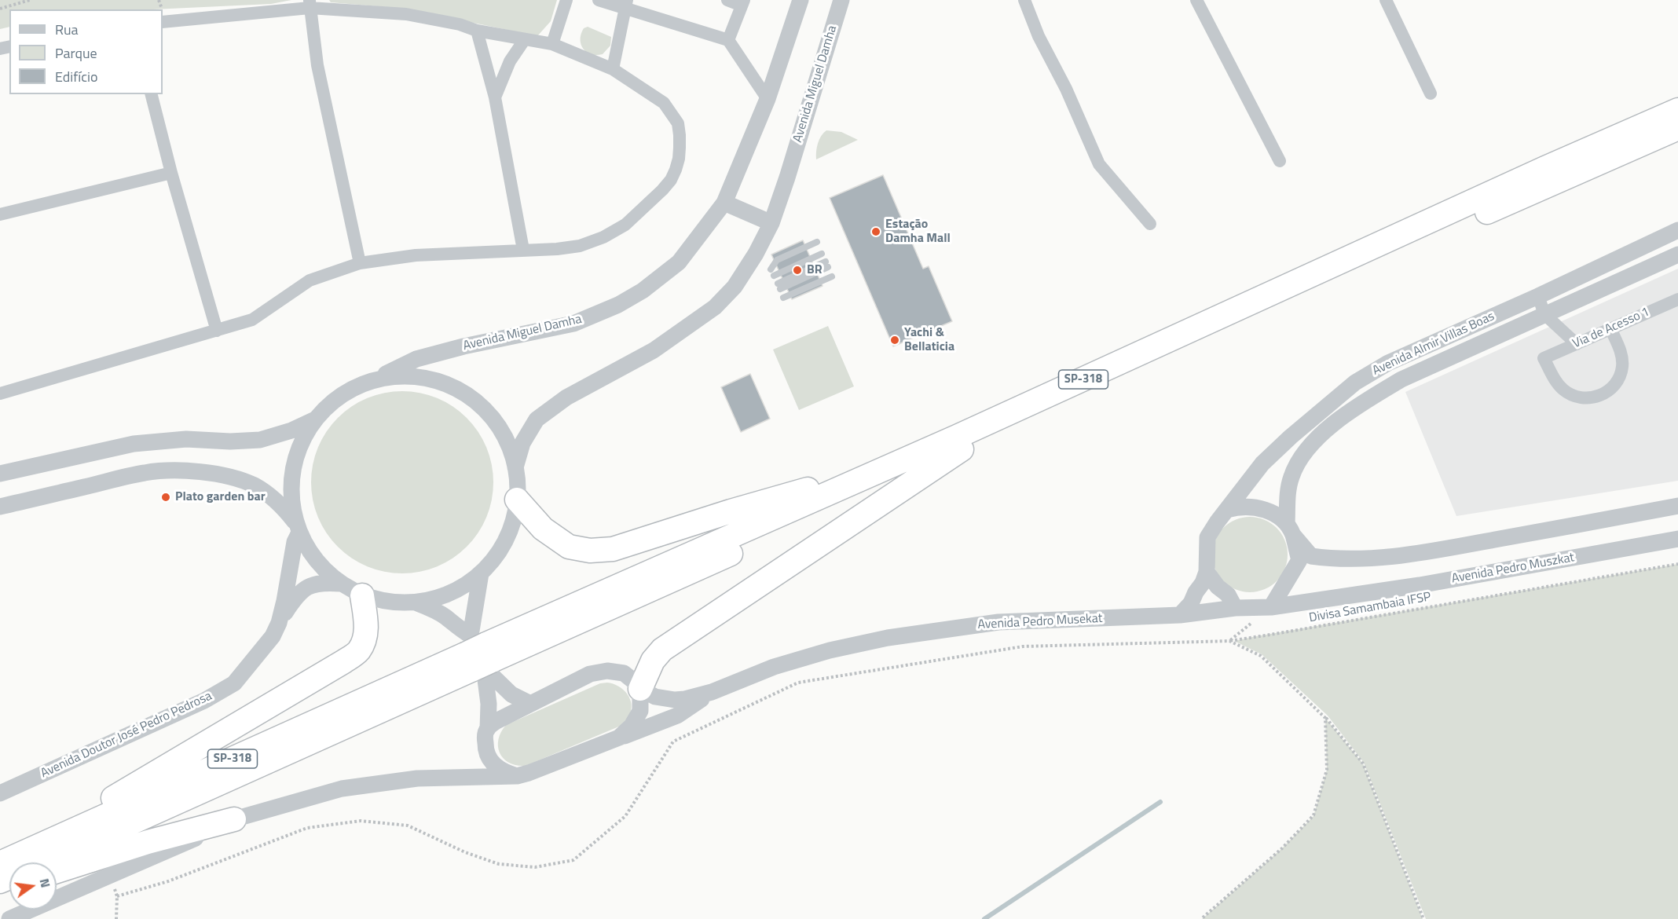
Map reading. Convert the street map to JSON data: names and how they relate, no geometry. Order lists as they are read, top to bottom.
{
  "streets": {
    "highway": ["SP-318"],
    "street": [
      "Avenida Miguel Damha",
      "Via de Acesso 1",
      "Avenida Almir Villas Boas",
      "Avenida Pedro Muszkat",
      "Avenida Pedro Musekat",
      "Avenida Doutor José Pedro Pedrosa"
    ],
    "path": ["Divisa Samambaia IFSP"]
  },
  "crossings": [
    ["Avenida Almir Villas Boas", "Avenida Pedro Musekat"],
    ["Avenida Pedro Muszkat", "Avenida Pedro Musekat"]
  ],
  "places": [
    "Estação Damha Mall",
    "BR",
    "Yachi & Bellaticia",
    "Plato garden bar"
  ],
  "legend": ["Rua", "Parque", "Edifício"],
  "north": "right"
}
